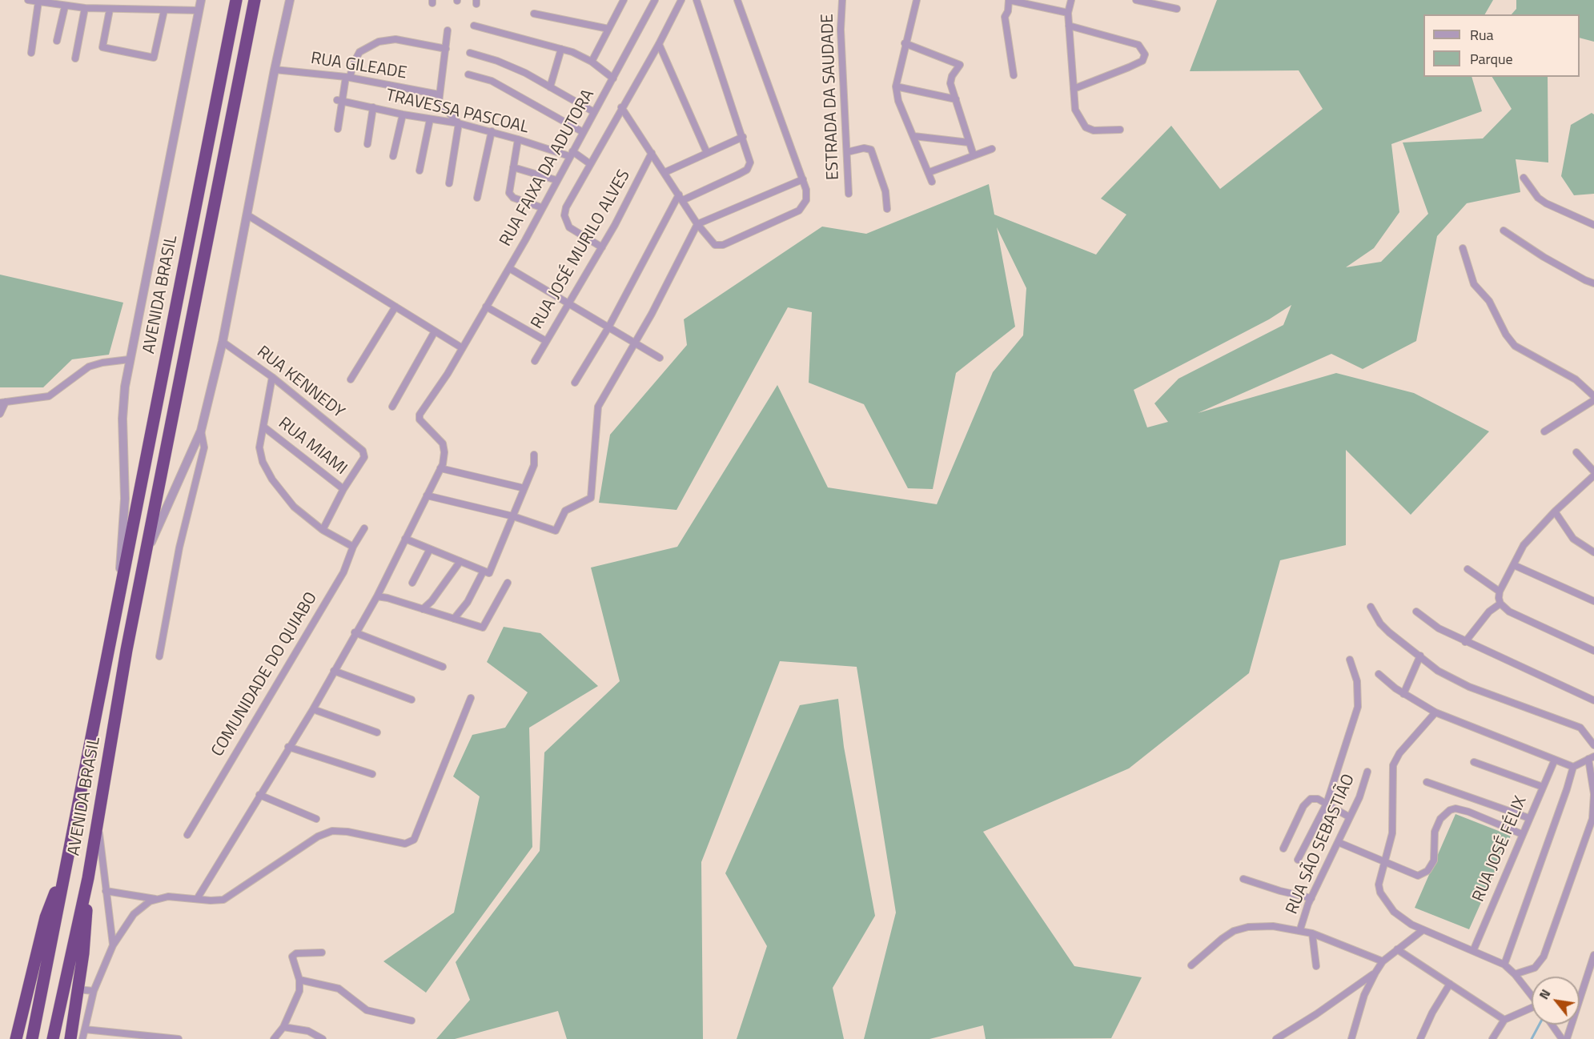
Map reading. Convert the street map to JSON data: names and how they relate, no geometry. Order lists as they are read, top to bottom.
{
  "streets": {
    "highway": ["AVENIDA BRASIL"],
    "street": [
      "RUA GILEADE",
      "ESTRADA DA SAUDADE",
      "TRAVESSA PASCOAL",
      "RUA FAIXA DA ADUTORA",
      "RUA JOSÉ MURILO ALVES",
      "RUA KENNEDY",
      "RUA MIAMI",
      "COMUNIDADE DO QUIABO",
      "RUA SÃO SEBASTIÃO",
      "RUA JOSÉ FÉLIX"
    ]
  },
  "crossings": [
    ["RUA GILEADE", "AVENIDA BRASIL"],
    ["TRAVESSA PASCOAL", "RUA FAIXA DA ADUTORA"],
    ["RUA FAIXA DA ADUTORA", "RUA JOSÉ MURILO ALVES"],
    ["AVENIDA BRASIL", "RUA KENNEDY"],
    ["RUA KENNEDY", "RUA MIAMI"]
  ],
  "legend": ["Rua", "Parque"],
  "north": "top left"
}
